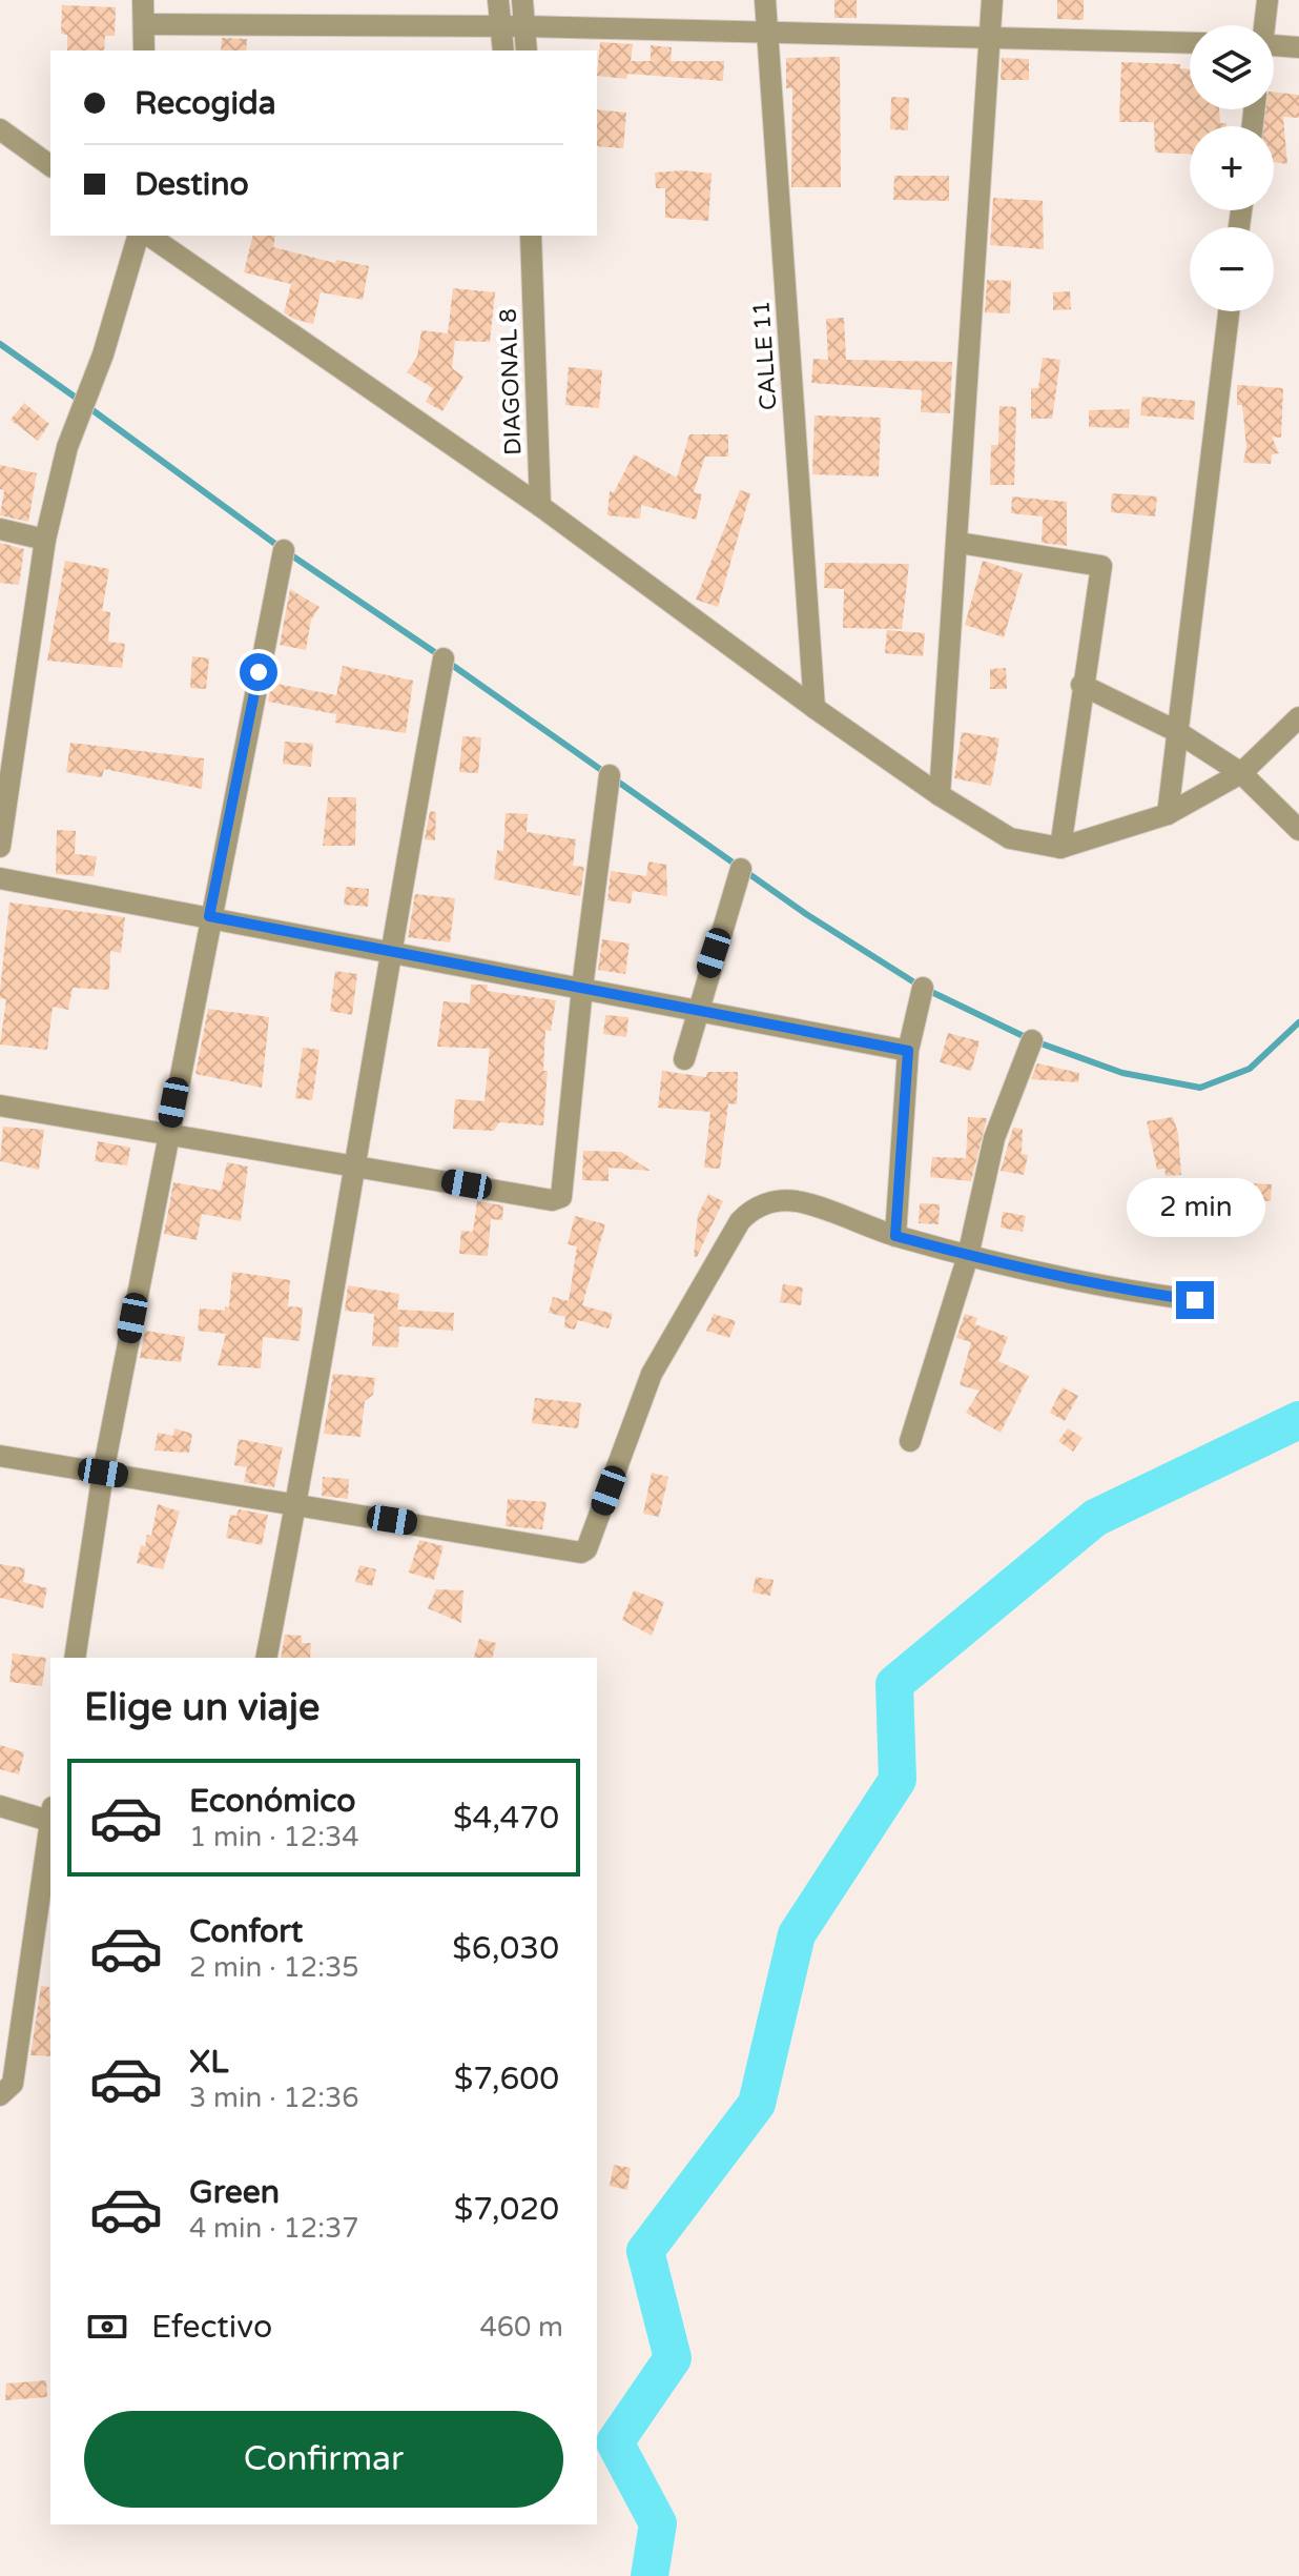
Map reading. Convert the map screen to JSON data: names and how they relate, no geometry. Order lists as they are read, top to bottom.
{
  "streets": {
    "street": ["CALLE 11", "DIAGONAL 8"]
  },
  "page": {
    "map_buttons": ["+", "−"],
    "banner": ["Recogida", "Destino"],
    "bubble": "2 min",
    "heading": "Elige un viaje",
    "list": [
      {
        "name": "Económico",
        "note": "1 min · 12:34",
        "value": "$4,470"
      },
      {
        "name": "Confort",
        "note": "2 min · 12:35",
        "value": "$6,030"
      },
      {
        "name": "XL",
        "note": "3 min · 12:36",
        "value": "$7,600"
      },
      {
        "name": "Green",
        "note": "4 min · 12:37",
        "value": "$7,020"
      }
    ],
    "pay": ["Efectivo", "460 m"],
    "buttons": "Confirmar"
  }
}
